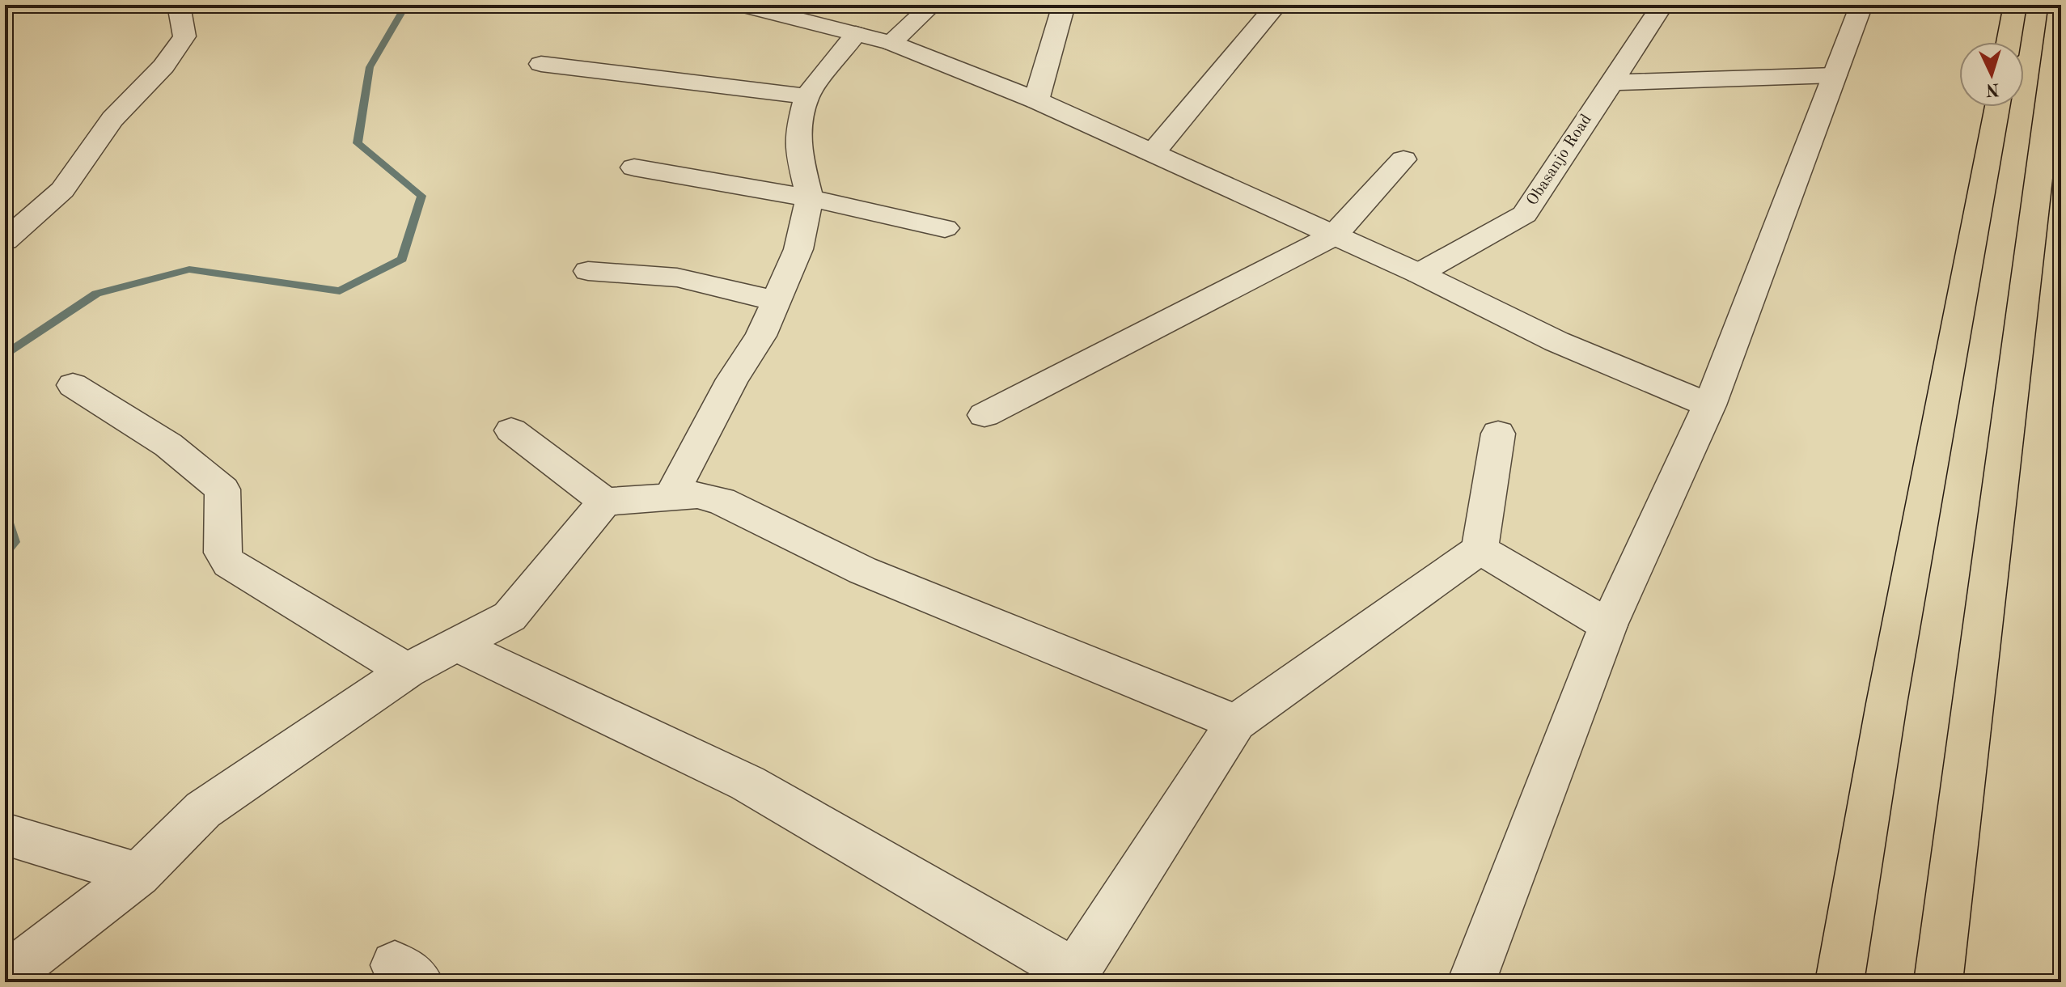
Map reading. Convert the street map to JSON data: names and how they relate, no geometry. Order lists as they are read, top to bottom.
{
  "streets": {
    "street": ["Obasanjo Road"]
  },
  "north": "bottom"
}
